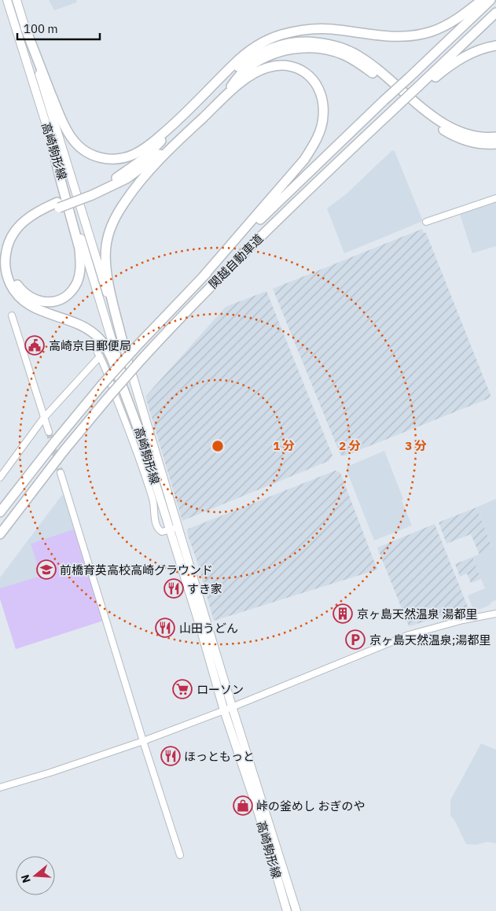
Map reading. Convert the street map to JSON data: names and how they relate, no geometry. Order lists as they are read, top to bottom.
{
  "streets": {
    "highway": ["関越自動車道"],
    "main road": ["高崎駒形線"]
  },
  "places": {
    "public building": ["高崎京目郵便局"],
    "school or university": ["前橋育英高校高崎グラウンド"],
    "restaurant": ["すき家", "山田うどん", "ほっともっと"],
    "building": ["京ヶ島天然温泉 湯都里"],
    "parking": ["京ヶ島天然温泉;湯都里"],
    "supermarket": ["ローソン"],
    "shop": ["峠の釜めし おぎのや"]
  },
  "scale_bar": "100 m",
  "north": "left",
  "rings": ["1 分", "2 分", "3 分"]
}
